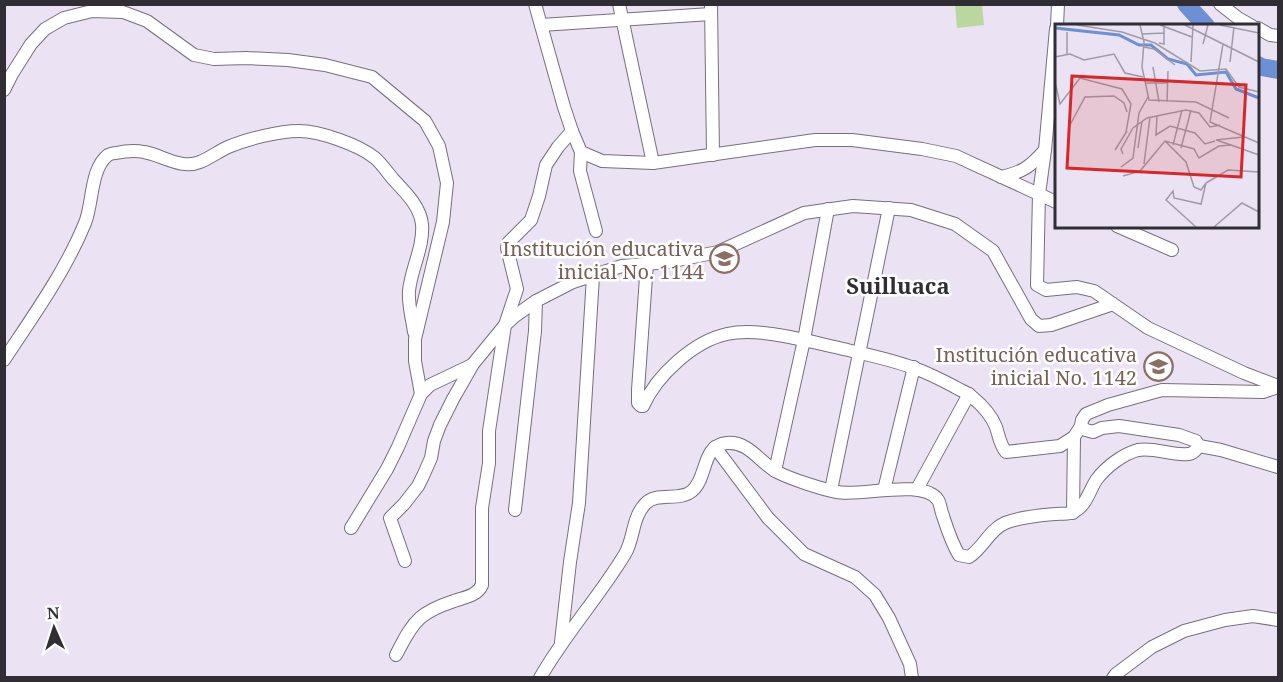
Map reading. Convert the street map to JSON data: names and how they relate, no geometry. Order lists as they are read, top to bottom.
{
  "districts": ["Suilluaca"],
  "places": {
    "school or university": ["Institución educativa inicial No. 1144", "Institución educativa inicial No. 1142"]
  },
  "north": "top"
}
